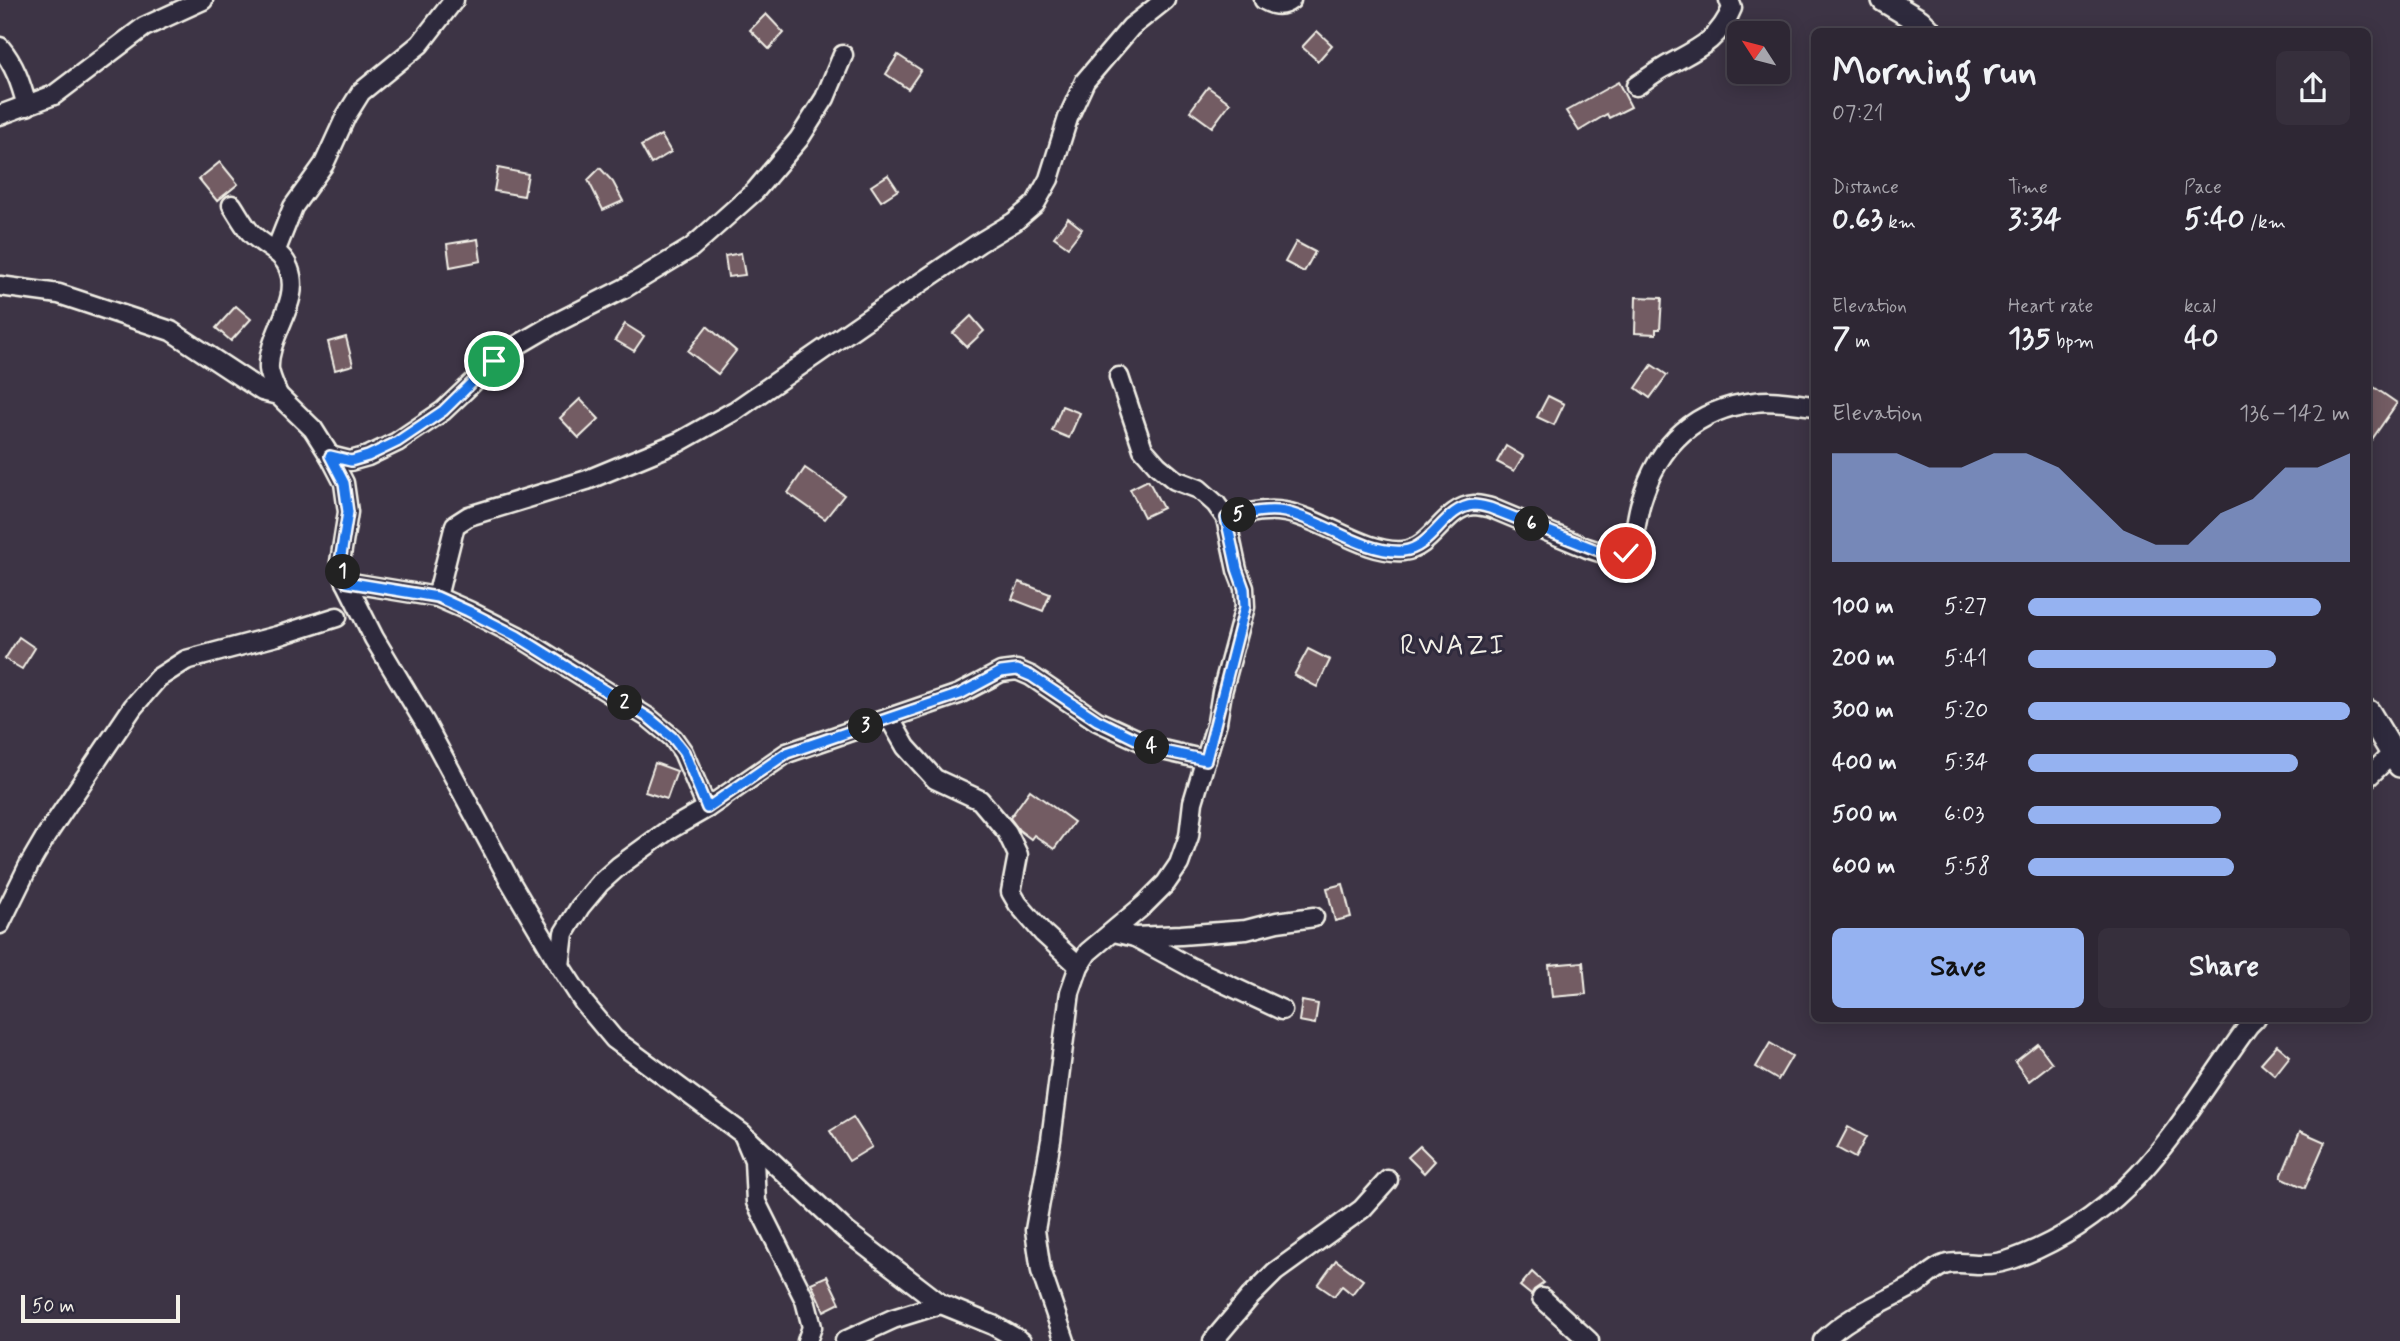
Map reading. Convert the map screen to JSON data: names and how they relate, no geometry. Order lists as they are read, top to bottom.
{
  "districts": ["RWAZI"],
  "scale_bar": "50 m",
  "north": "top left",
  "page": {
    "heading": ["Morning run", "07:21"],
    "stats": [
      ["Distance", "0.63 km"],
      ["Time", "3:34"],
      ["Pace", "5:40 /km"],
      ["Elevation", "7 m"],
      ["Heart rate", "135 bpm"],
      ["kcal", "40"]
    ],
    "chart": ["Elevation", "136–142 m"],
    "pins": [
      "5",
      "6",
      "1",
      "2",
      "3",
      "4"
    ],
    "list": [
      {
        "name": "100 m",
        "note": "5:27"
      },
      {
        "name": "200 m",
        "note": "5:41"
      },
      {
        "name": "300 m",
        "note": "5:20"
      },
      {
        "name": "400 m",
        "note": "5:34"
      },
      {
        "name": "500 m",
        "note": "6:03"
      },
      {
        "name": "600 m",
        "note": "5:58"
      }
    ],
    "buttons": ["Save", "Share"],
    "scale": "50 m"
  }
}
